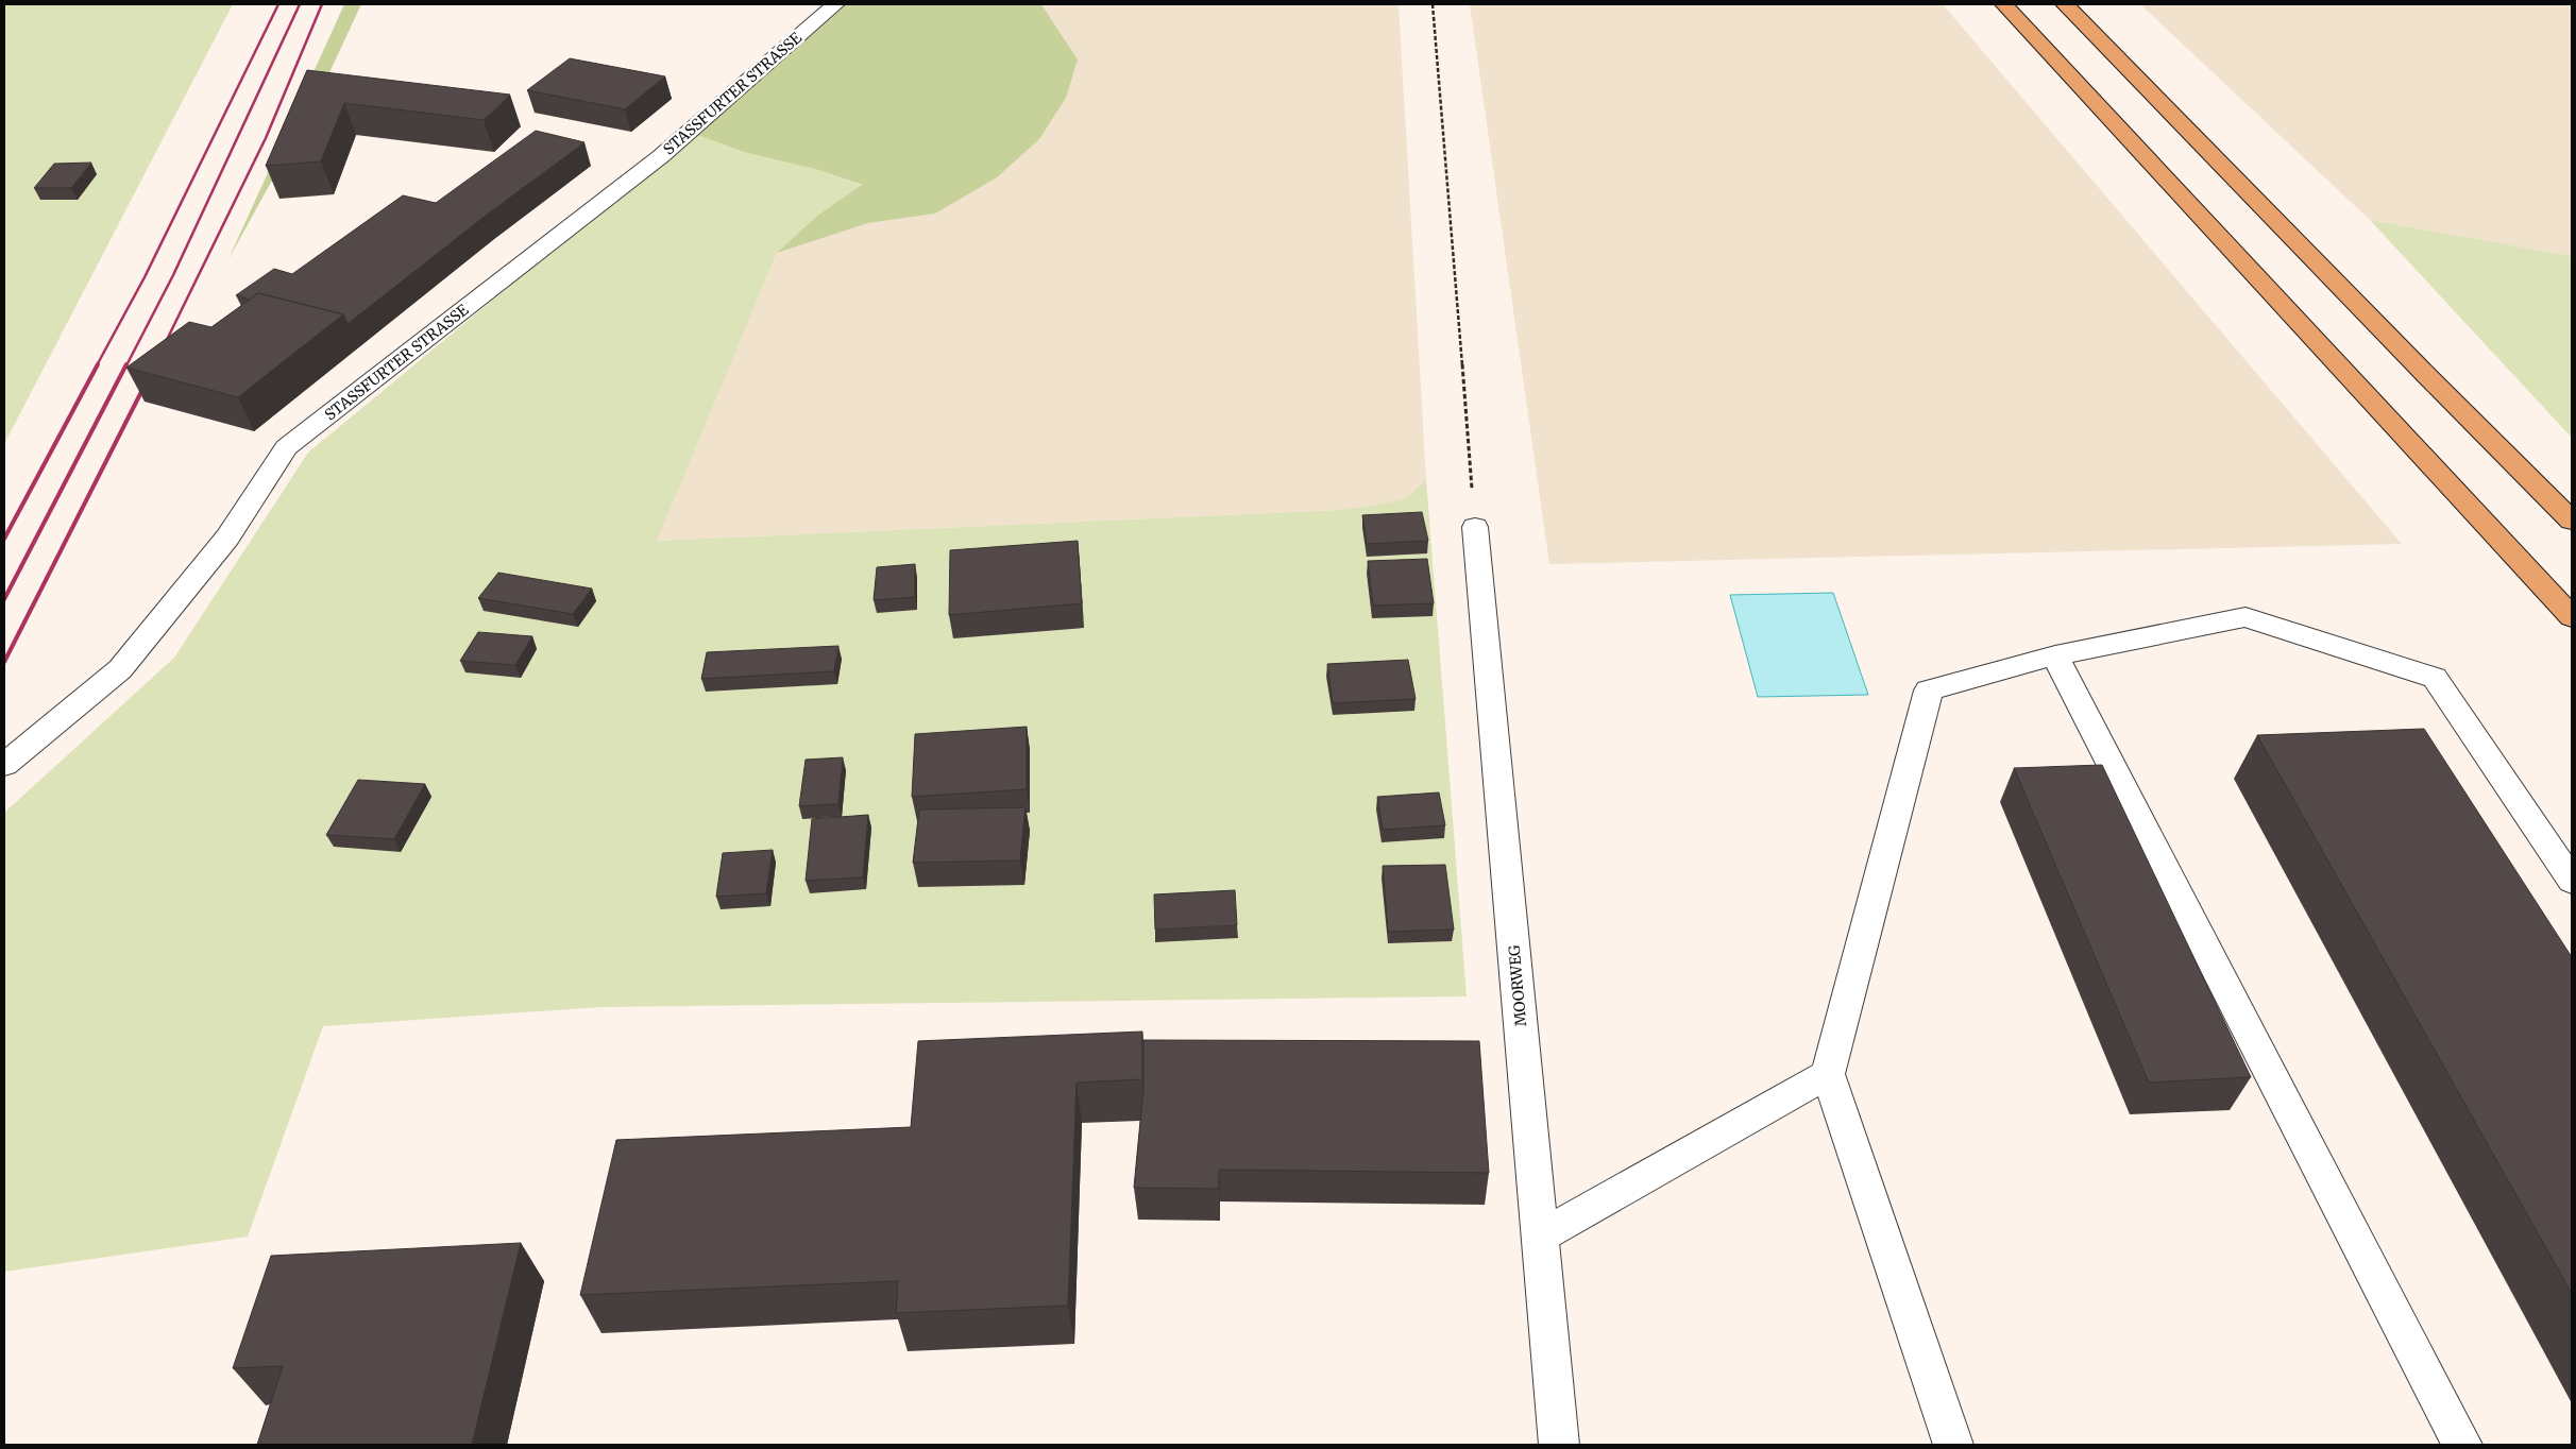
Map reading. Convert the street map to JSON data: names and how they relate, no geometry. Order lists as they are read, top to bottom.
{
  "streets": {
    "street": ["STASSFURTER STRASSE", "MOORWEG"]
  }
}
